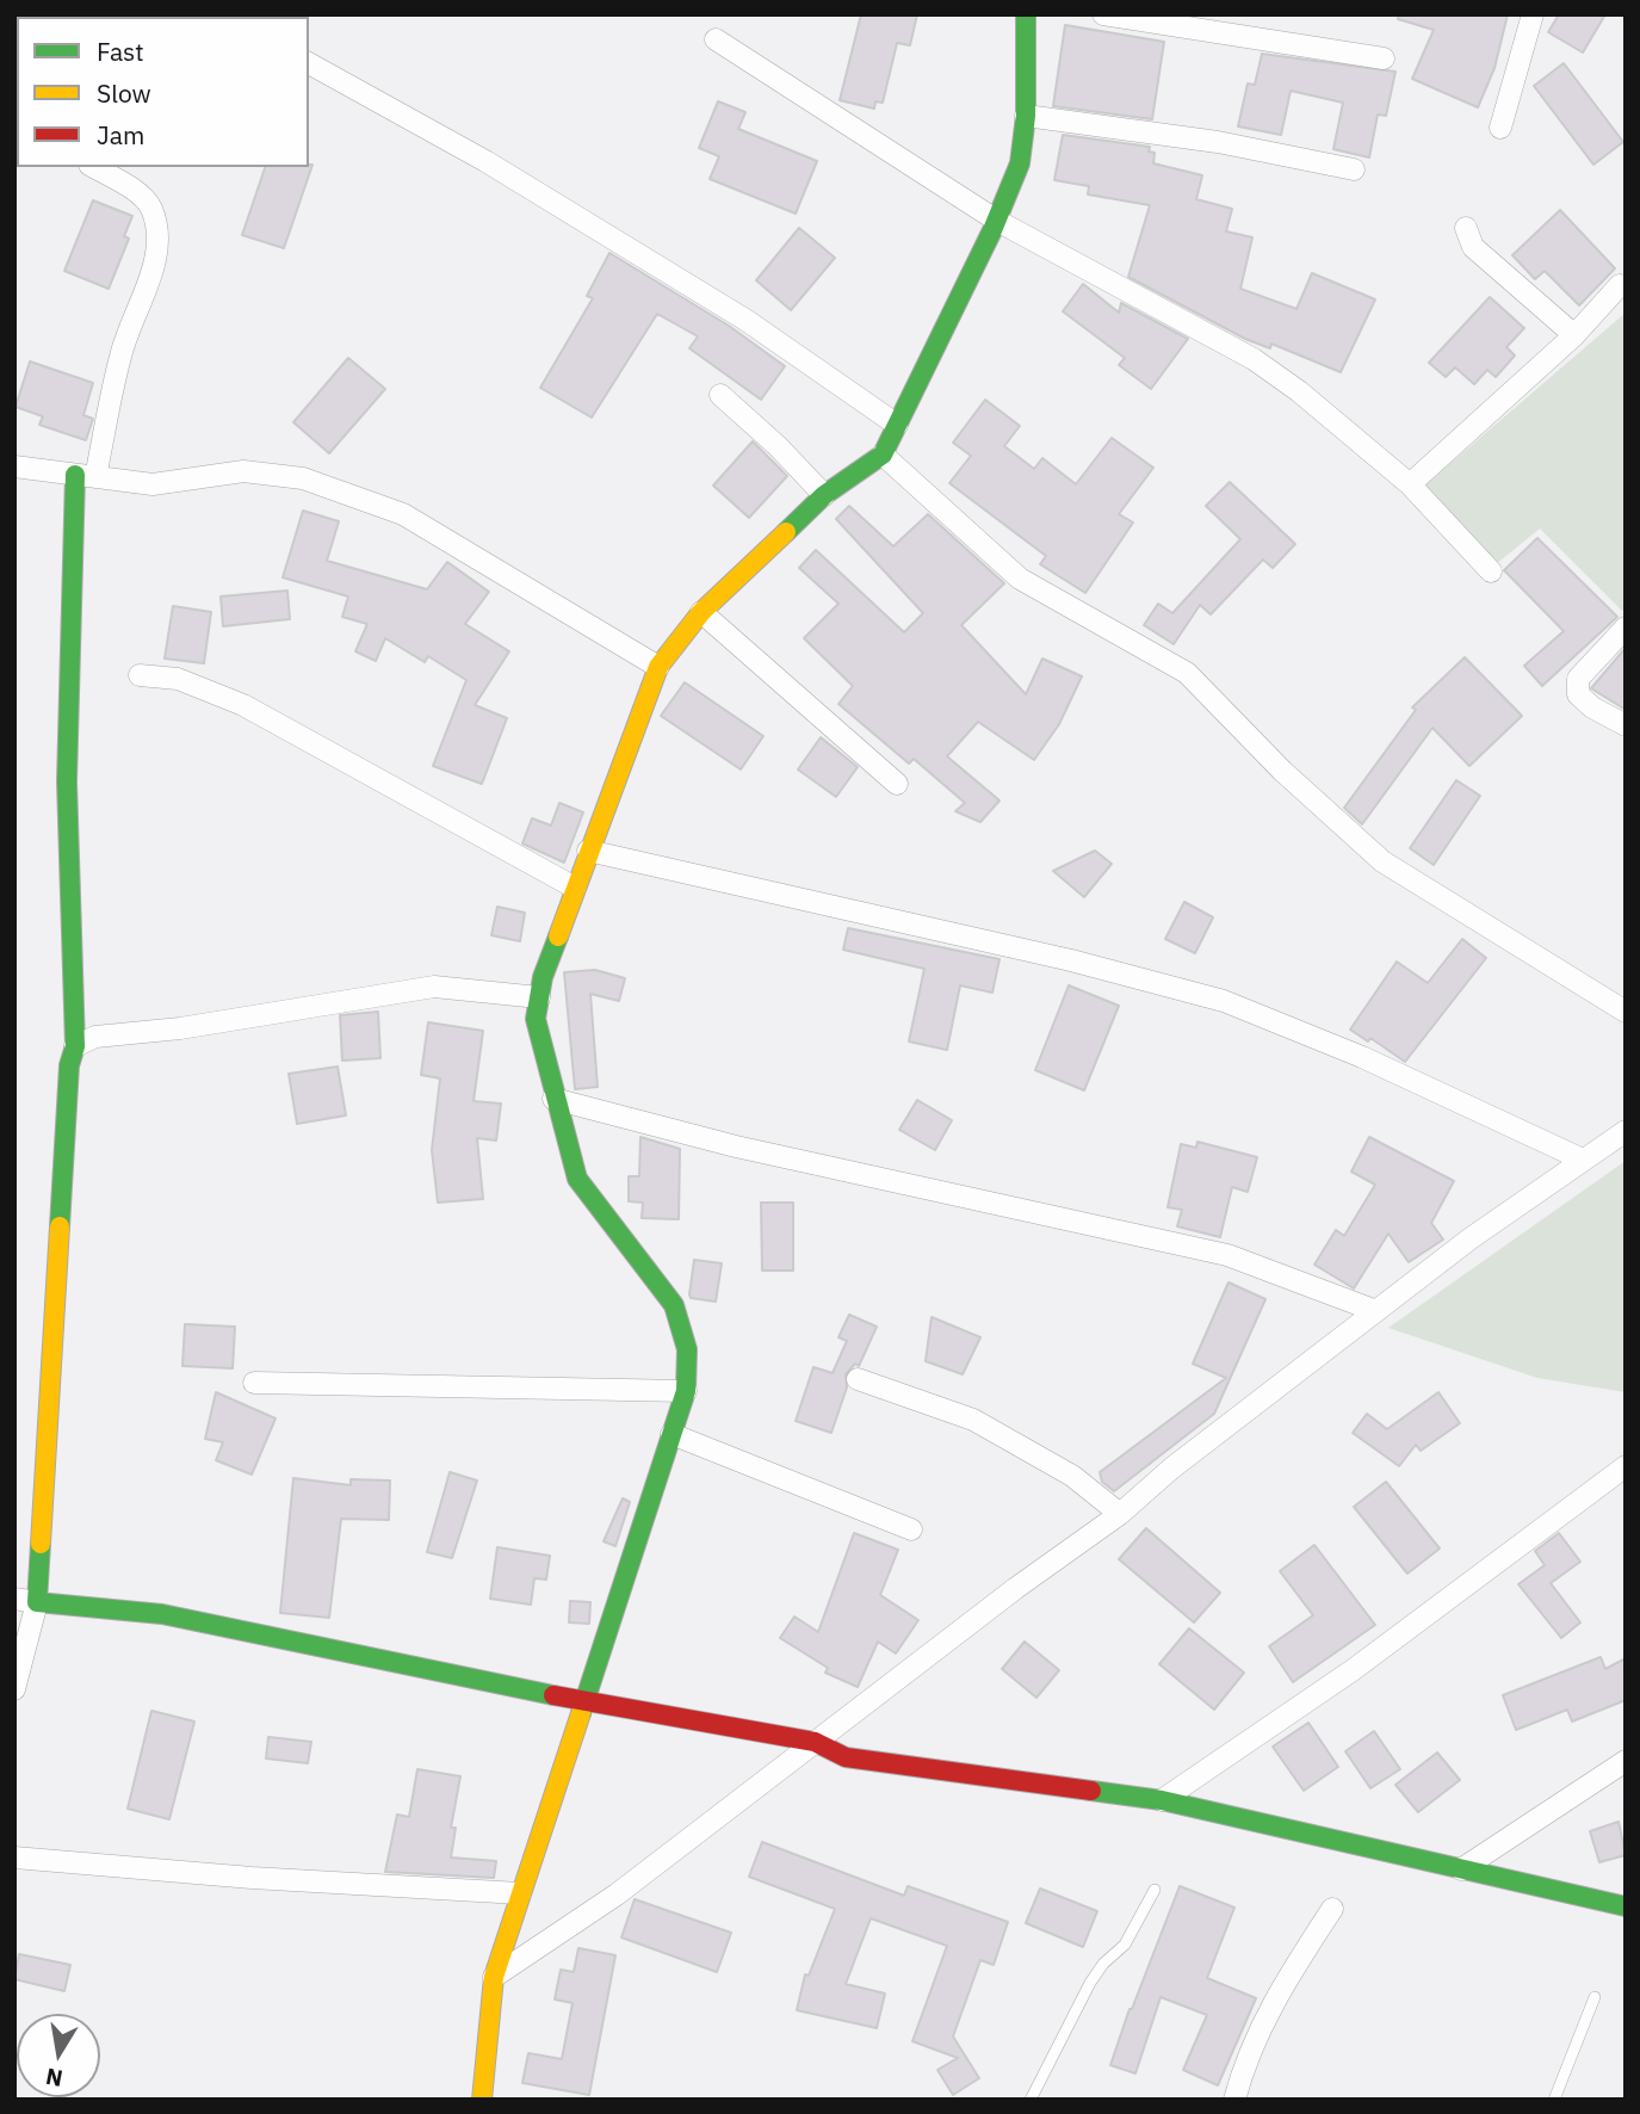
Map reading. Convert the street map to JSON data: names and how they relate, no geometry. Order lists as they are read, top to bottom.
{
  "legend": ["Fast", "Slow", "Jam"],
  "north": "bottom"
}
